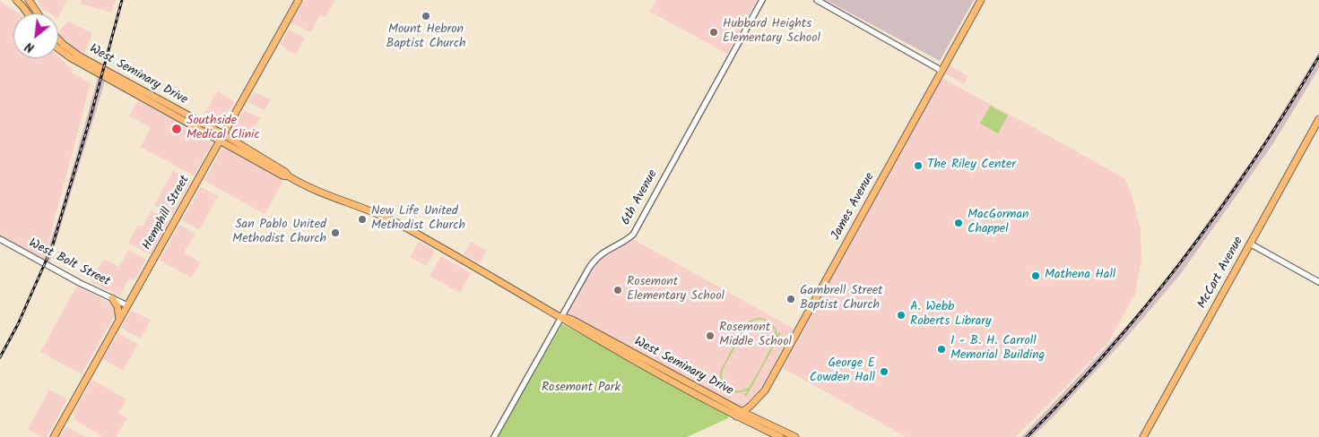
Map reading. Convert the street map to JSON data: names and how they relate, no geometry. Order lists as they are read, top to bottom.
{
  "streets": {
    "main road": [
      "West Seminary Drive",
      "James Avenue",
      "Hemphill Street",
      "McCart Avenue"
    ],
    "street": ["6th Avenue", "West Bolt Street"]
  },
  "crossings": [
    ["West Seminary Drive", "6th Avenue"],
    ["West Seminary Drive", "James Avenue"],
    ["West Seminary Drive", "Hemphill Street"],
    ["Hemphill Street", "West Bolt Street"]
  ],
  "parks": ["Rosemont Park"],
  "places": [
    "Mount Hebron Baptist Church",
    "Hubbard Heights Elementary School",
    "Southside Medical Clinic",
    "The Riley Center",
    "New Life United Methodist Church",
    "MacGorman Chappel",
    "San Pablo United Methodist Church",
    "Mathena Hall",
    "Rosemont Elementary School",
    "Gambrell Street Baptist Church",
    "A. Webb Roberts Library",
    "Rosemont Middle School",
    "1 - B. H. Carroll Memorial Building",
    "George E Cowden Hall"
  ],
  "north": "bottom left"
}
